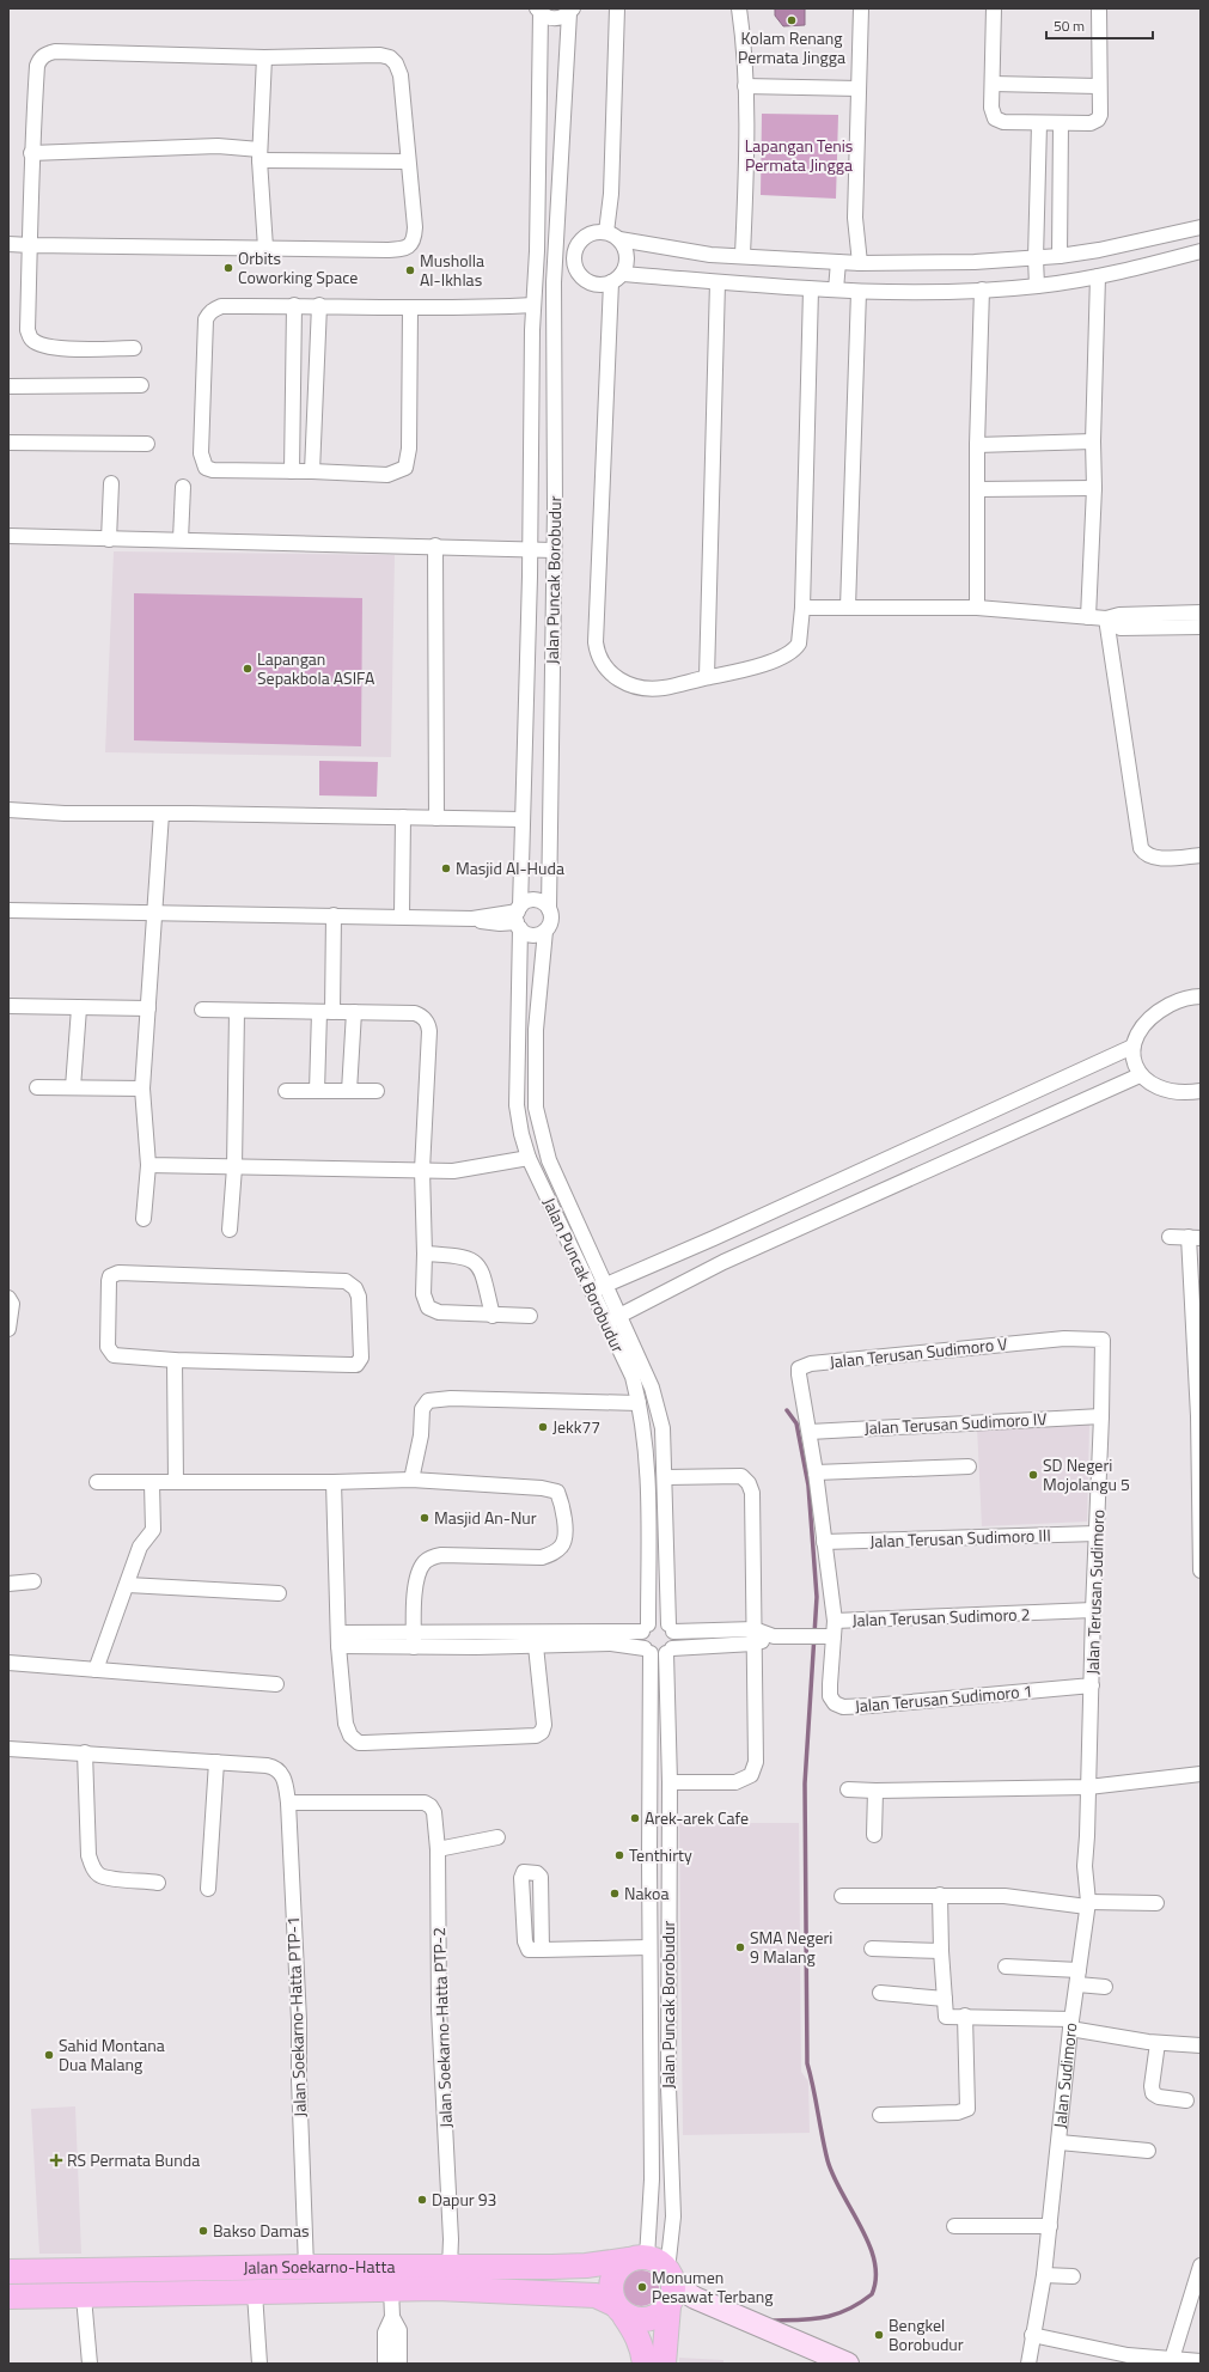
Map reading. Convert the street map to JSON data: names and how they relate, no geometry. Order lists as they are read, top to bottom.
{
  "streets": {
    "main road": ["Jalan Soekarno-Hatta"],
    "street": [
      "Jalan Puncak Borobudur",
      "Jalan Terusan Sudimoro V",
      "Jalan Terusan Sudimoro IV",
      "Jalan Terusan Sudimoro III",
      "Jalan Terusan Sudimoro",
      "Jalan Terusan Sudimoro 2",
      "Jalan Terusan Sudimoro 1",
      "Jalan Soekarno-Hatta PTP-1",
      "Jalan Soekarno-Hatta PTP-2",
      "Jalan Sudimoro"
    ]
  },
  "crossings": [
    ["Jalan Puncak Borobudur", "Jalan Soekarno-Hatta"],
    ["Jalan Terusan Sudimoro V", "Jalan Terusan Sudimoro IV"],
    ["Jalan Terusan Sudimoro V", "Jalan Terusan Sudimoro"],
    ["Jalan Terusan Sudimoro IV", "Jalan Terusan Sudimoro"],
    ["Jalan Terusan Sudimoro III", "Jalan Terusan Sudimoro"],
    ["Jalan Terusan Sudimoro", "Jalan Terusan Sudimoro 2"],
    ["Jalan Terusan Sudimoro", "Jalan Terusan Sudimoro 1"],
    ["Jalan Terusan Sudimoro", "Jalan Sudimoro"],
    ["Jalan Terusan Sudimoro 2", "Jalan Terusan Sudimoro 1"],
    ["Jalan Soekarno-Hatta PTP-1", "Jalan Soekarno-Hatta PTP-2"],
    ["Jalan Soekarno-Hatta PTP-1", "Jalan Soekarno-Hatta"],
    ["Jalan Soekarno-Hatta PTP-2", "Jalan Soekarno-Hatta"]
  ],
  "parks": ["Lapangan Tenis Permata Jingga"],
  "places": {
    "other": [
      "Kolam Renang Permata Jingga",
      "Orbits Coworking Space",
      "Musholla Al-Ikhlas",
      "Lapangan Sepakbola ASIFA",
      "Masjid Al-Huda",
      "Jekk77",
      "SD Negeri Mojolangu 5",
      "Masjid An-Nur",
      "Arek-arek Cafe",
      "Tenthirty",
      "Nakoa",
      "SMA Negeri 9 Malang",
      "Sahid Montana Dua Malang",
      "Dapur 93",
      "Bakso Damas",
      "Monumen Pesawat Terbang",
      "Bengkel Borobudur"
    ],
    "health": ["RS Permata Bunda"]
  },
  "scale_bar": "50 m"
}
